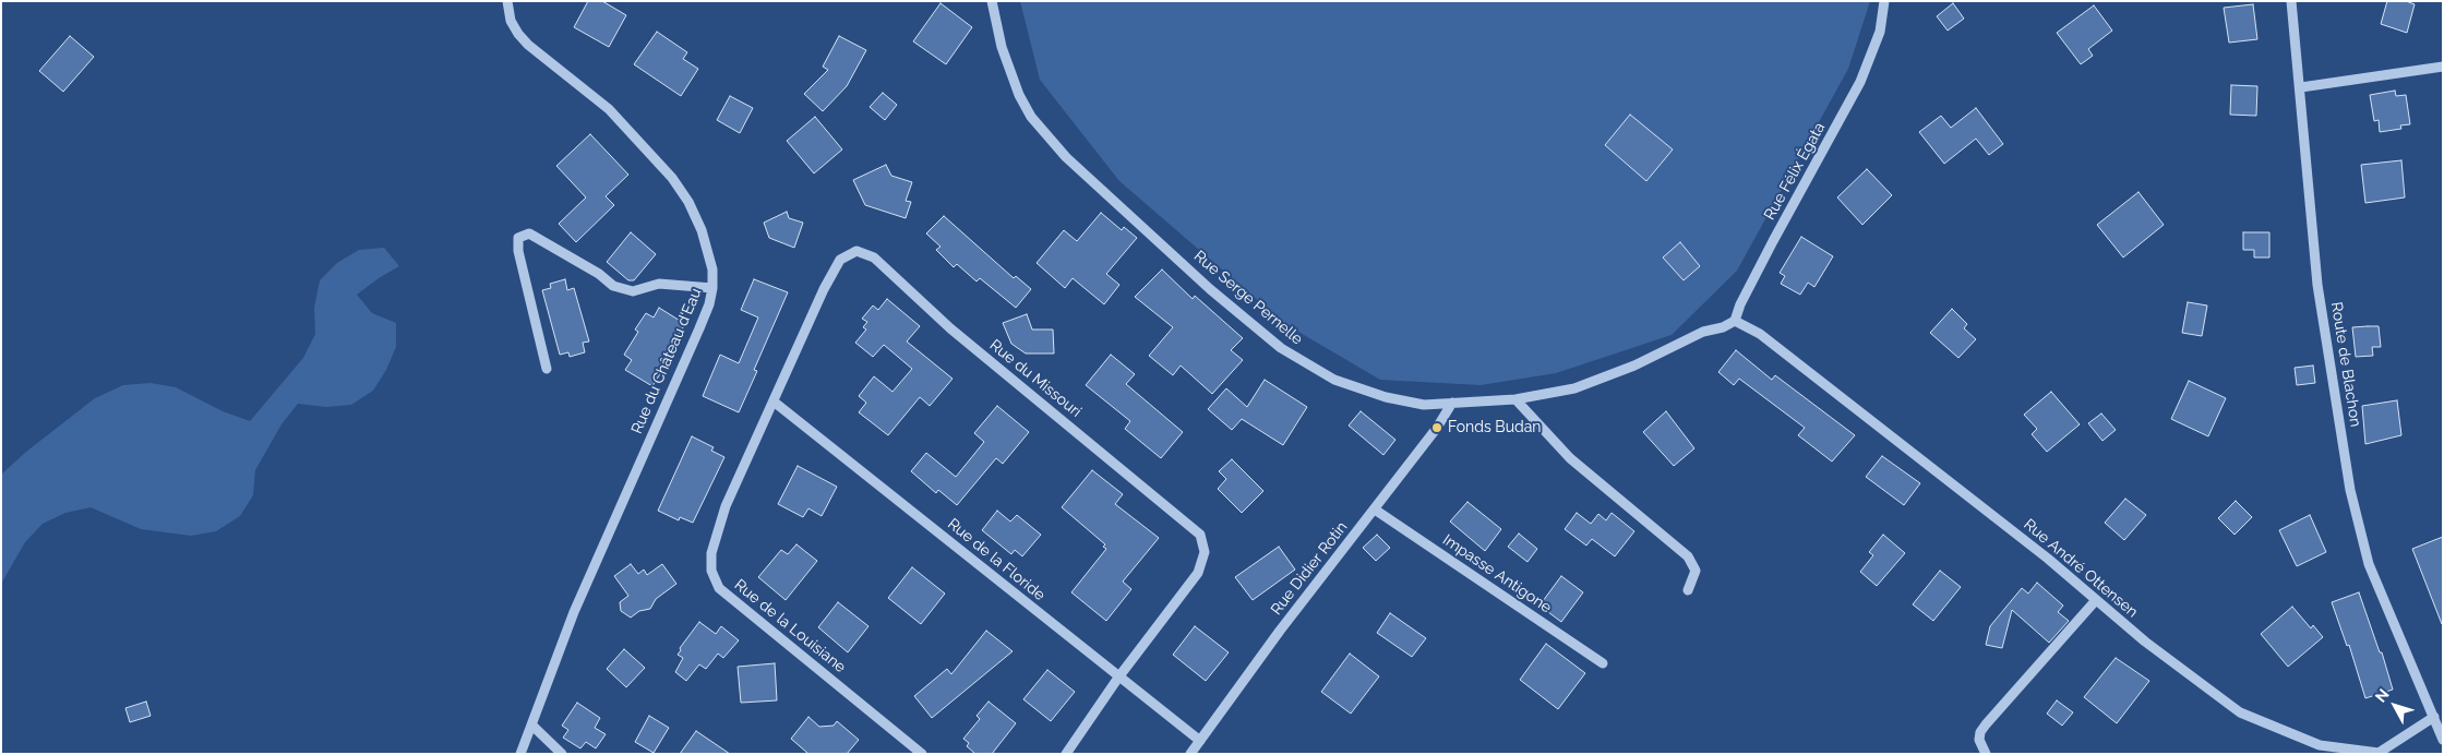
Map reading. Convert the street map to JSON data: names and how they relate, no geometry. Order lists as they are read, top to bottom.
{
  "streets": {
    "street": [
      "Rue Félix Égata",
      "Rue Serge Pernelle",
      "Rue du Château d'Eau",
      "Route de Blachon",
      "Rue du Missouri",
      "Rue de la Floride",
      "Rue Didier Rotin",
      "Rue André Ottensen",
      "Impasse Antigone",
      "Rue de la Louisiane"
    ]
  },
  "crossings": [
    ["Rue Félix Égata", "Rue Serge Pernelle"],
    ["Rue Félix Égata", "Rue André Ottensen"],
    ["Rue Serge Pernelle", "Rue Didier Rotin"],
    ["Rue Serge Pernelle", "Rue André Ottensen"],
    ["Route de Blachon", "Rue André Ottensen"],
    ["Rue du Missouri", "Rue de la Floride"],
    ["Rue du Missouri", "Rue de la Louisiane"],
    ["Rue de la Floride", "Rue Didier Rotin"],
    ["Rue de la Floride", "Rue de la Louisiane"],
    ["Rue Didier Rotin", "Impasse Antigone"]
  ],
  "places": ["Fonds Budan"],
  "north": "top left"
}
